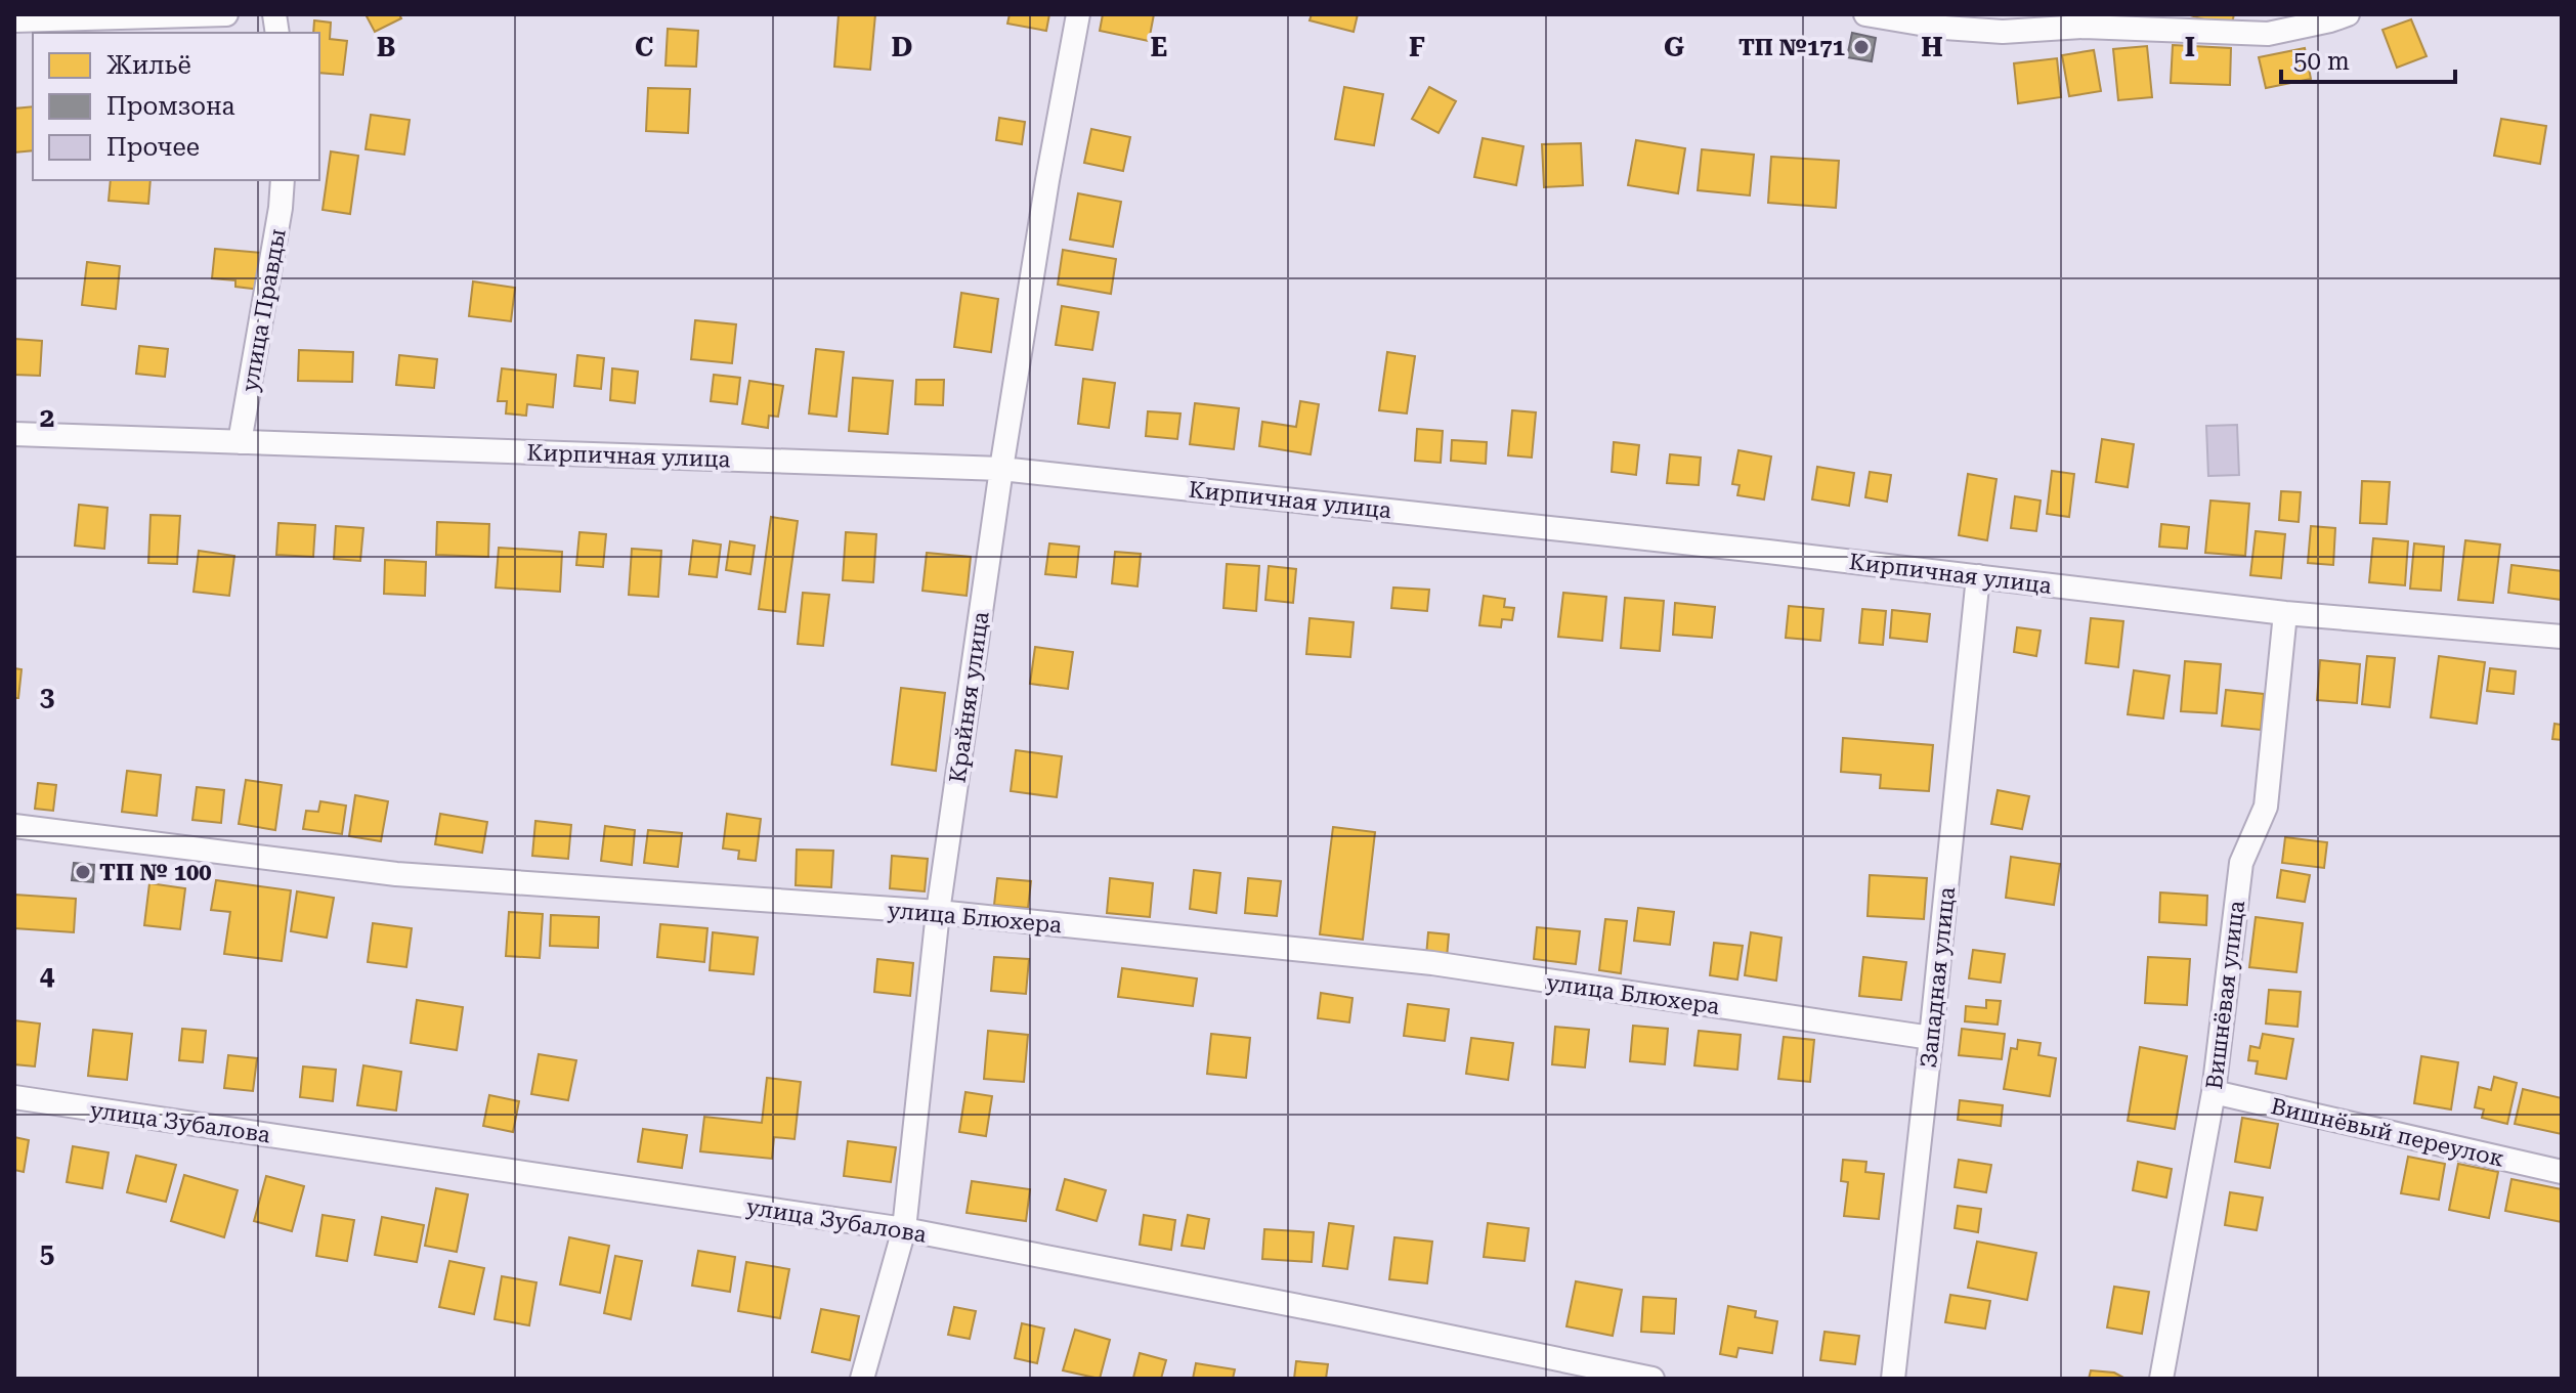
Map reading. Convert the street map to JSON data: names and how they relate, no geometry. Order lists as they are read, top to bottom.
{
  "streets": {
    "street": [
      "улица Правды",
      "Кирпичная улица",
      "Крайняя улица",
      "улица Блюхера",
      "Западная улица",
      "Вишнёвая улица",
      "улица Зубалова",
      "Вишнёвый переулок"
    ]
  },
  "crossings": [
    ["улица Правды", "Кирпичная улица"],
    ["Кирпичная улица", "Крайняя улица"],
    ["Кирпичная улица", "Западная улица"],
    ["Кирпичная улица", "Вишнёвая улица"],
    ["Крайняя улица", "улица Блюхера"],
    ["Крайняя улица", "улица Зубалова"],
    ["улица Блюхера", "Западная улица"],
    ["Вишнёвая улица", "Вишнёвый переулок"]
  ],
  "places": ["ТП №171", "ТП № 100"],
  "legend": ["Жильё", "Промзона", "Прочее"],
  "scale_bar": "50 m",
  "grid": {
    "columns": [
      "B",
      "C",
      "D",
      "E",
      "F",
      "G",
      "H",
      "I"
    ],
    "rows": [
      "2",
      "3",
      "4",
      "5"
    ]
  }
}
